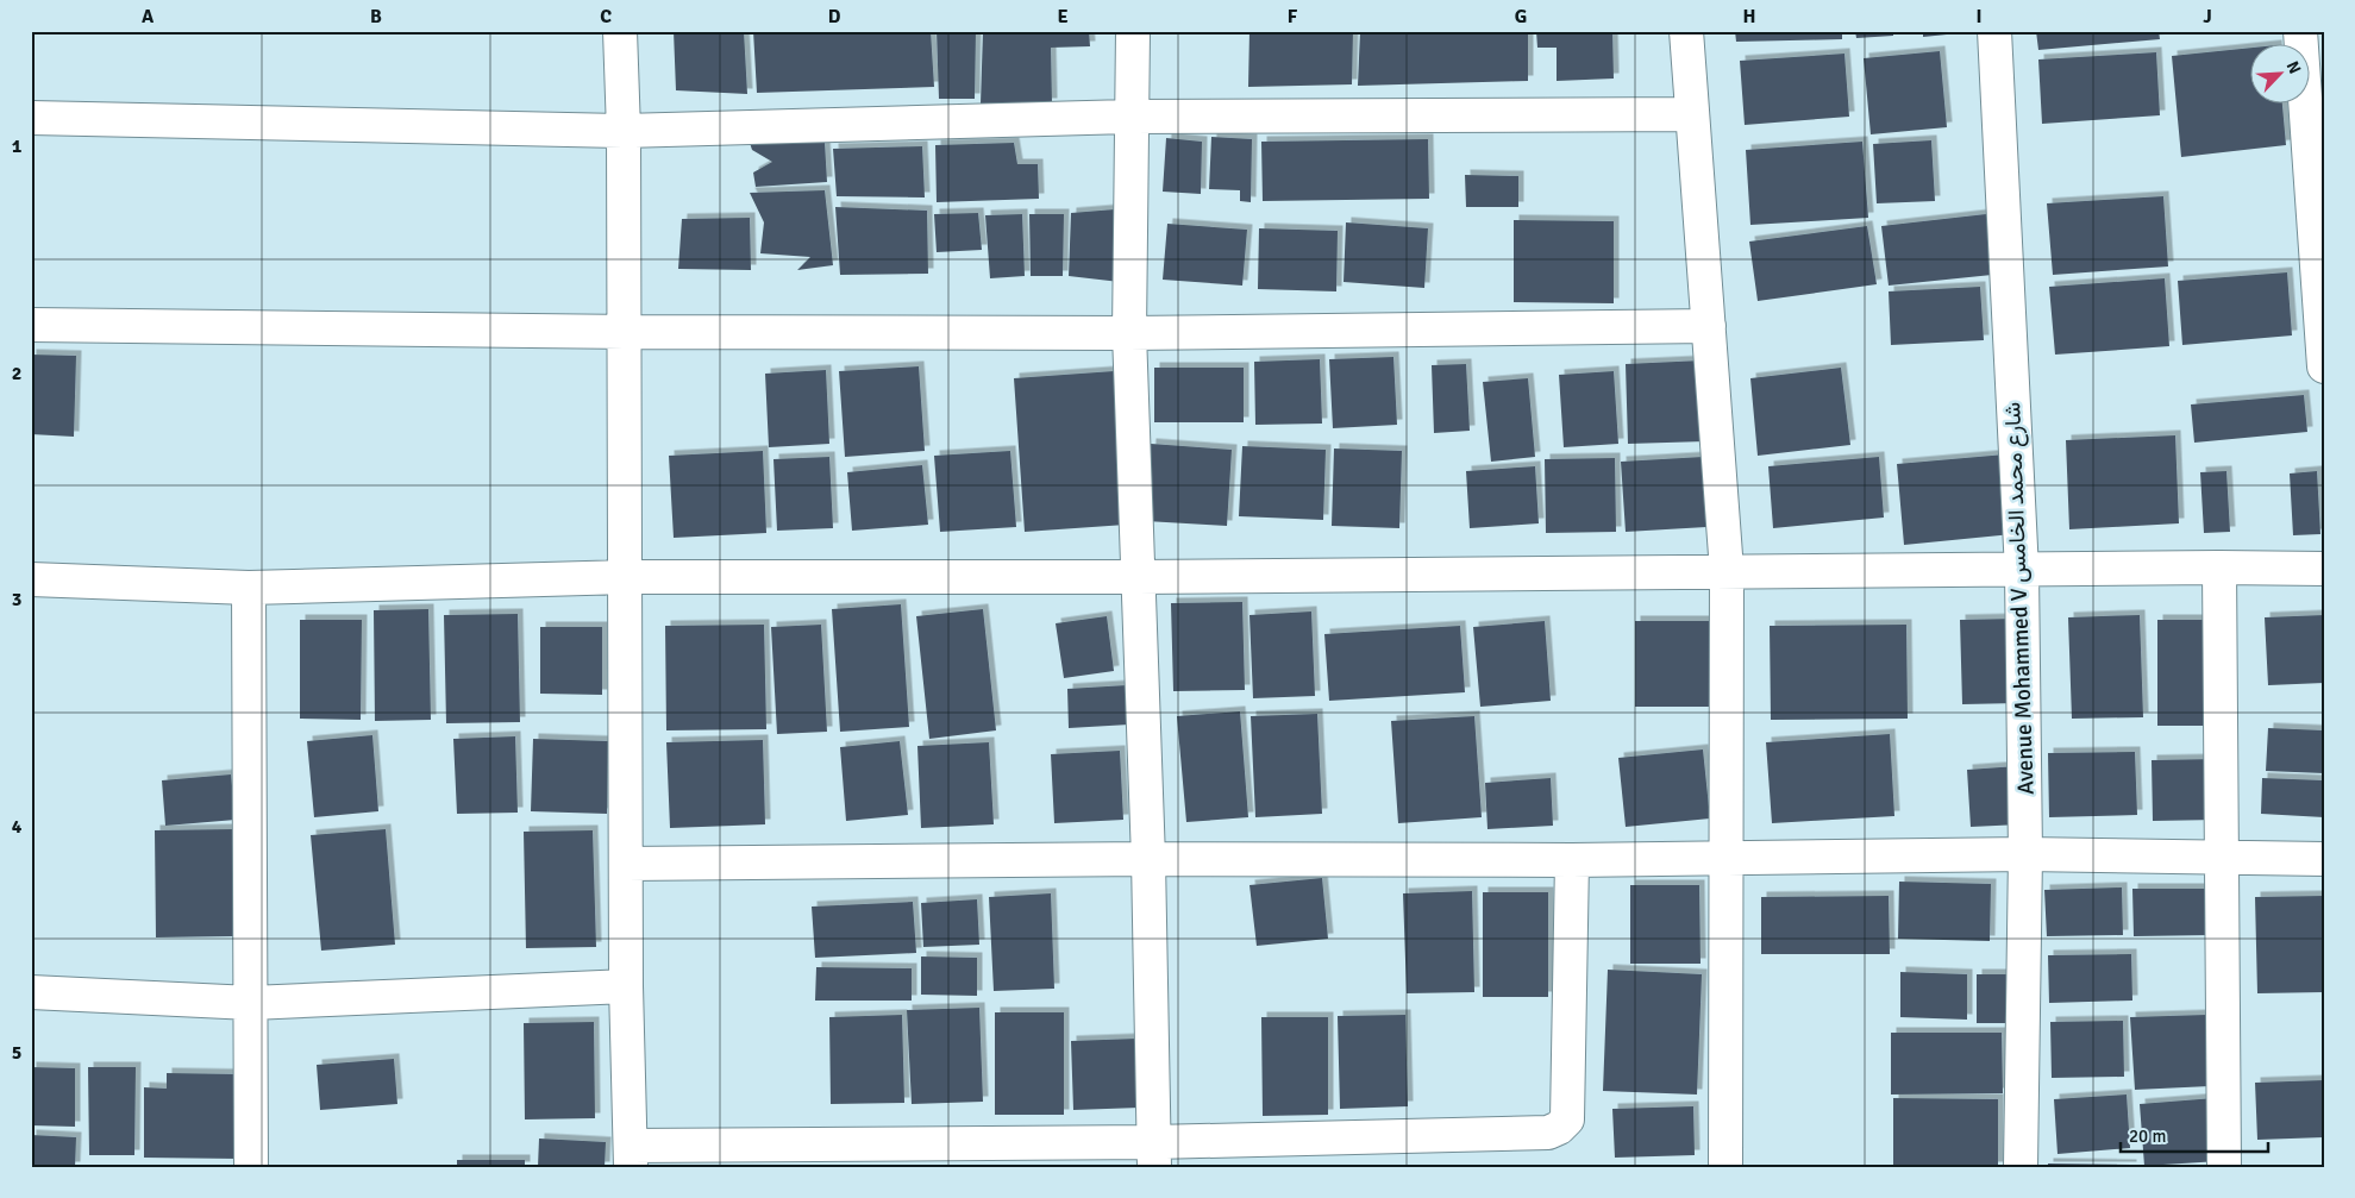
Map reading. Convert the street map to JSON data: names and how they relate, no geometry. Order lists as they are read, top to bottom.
{
  "streets": {
    "street": ["Avenue Mohammed V شارع محمد الخامس"]
  },
  "scale_bar": "20 m",
  "north": "top right",
  "grid": {
    "columns": [
      "A",
      "B",
      "C",
      "D",
      "E",
      "F",
      "G",
      "H",
      "I",
      "J"
    ],
    "rows": [
      "1",
      "2",
      "3",
      "4",
      "5"
    ]
  }
}
